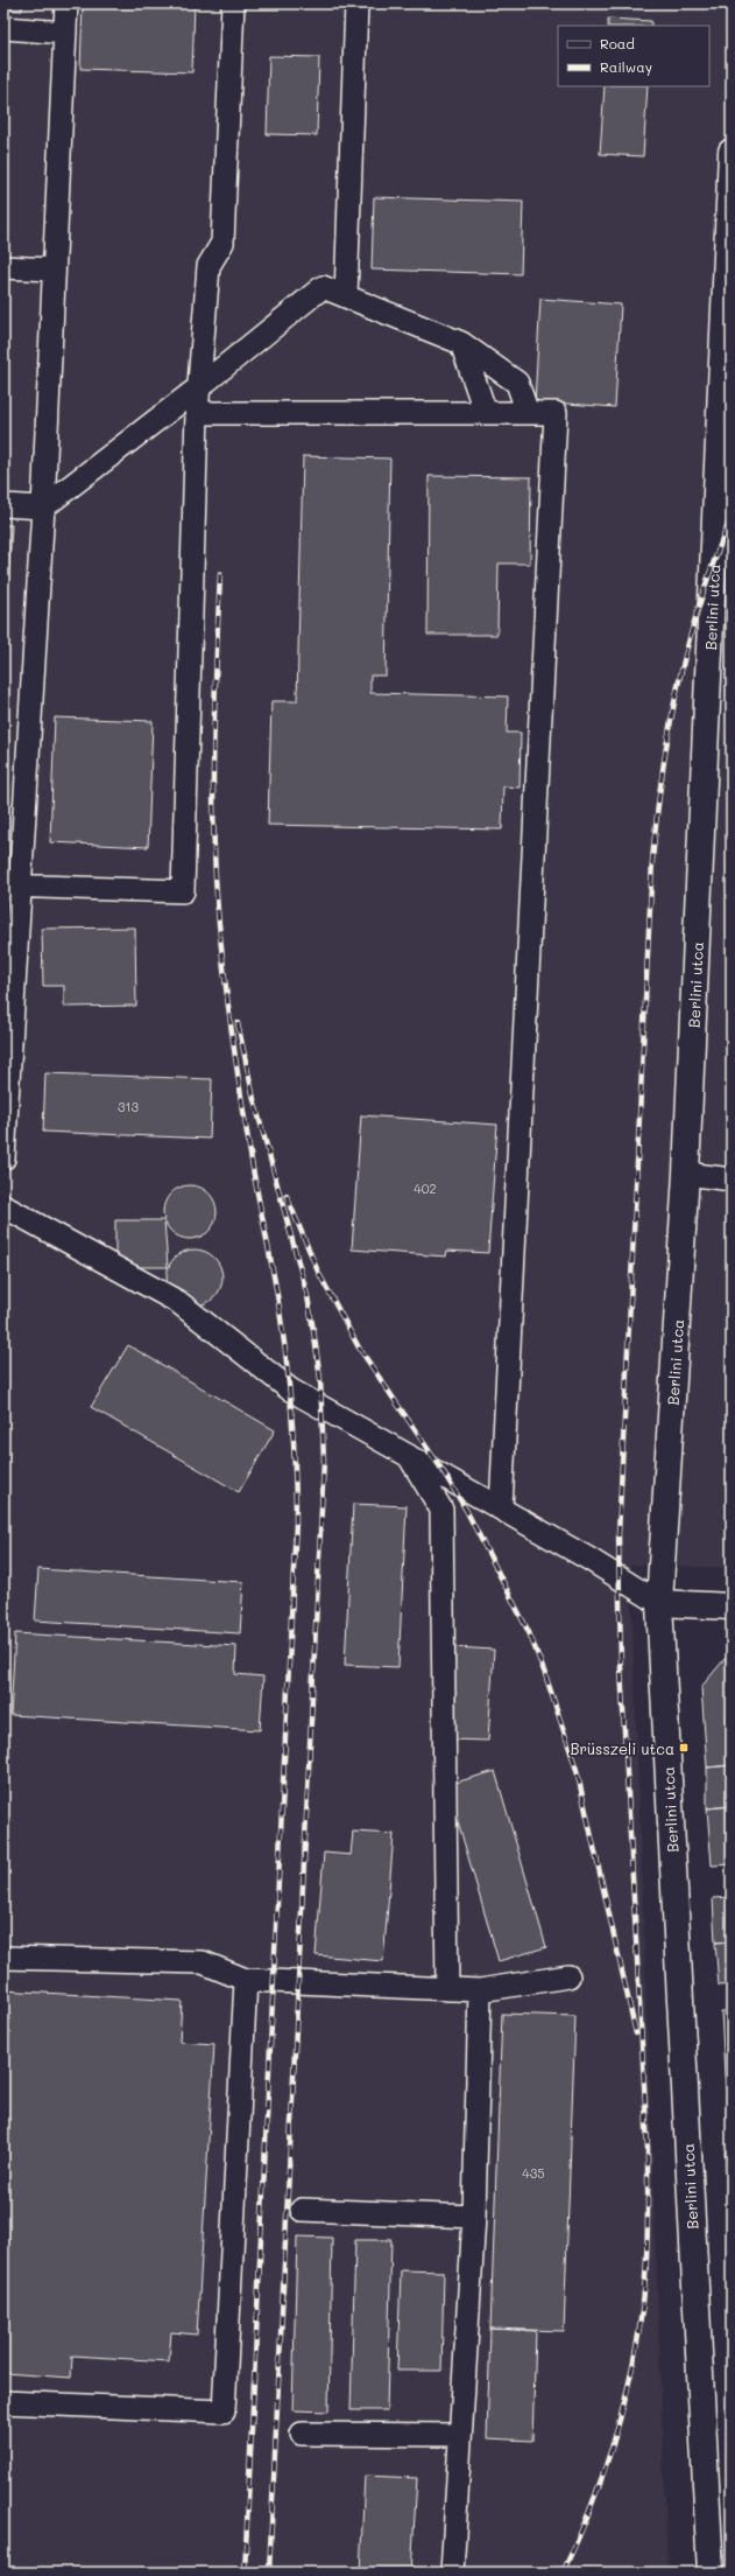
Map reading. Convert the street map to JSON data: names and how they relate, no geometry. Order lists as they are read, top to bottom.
{
  "streets": {
    "street": ["Berlini utca"]
  },
  "places": {
    "transit": ["Brüsszeli utca"]
  },
  "house_numbers": ["313", "402", "435"],
  "legend": ["Road", "Railway"]
}
